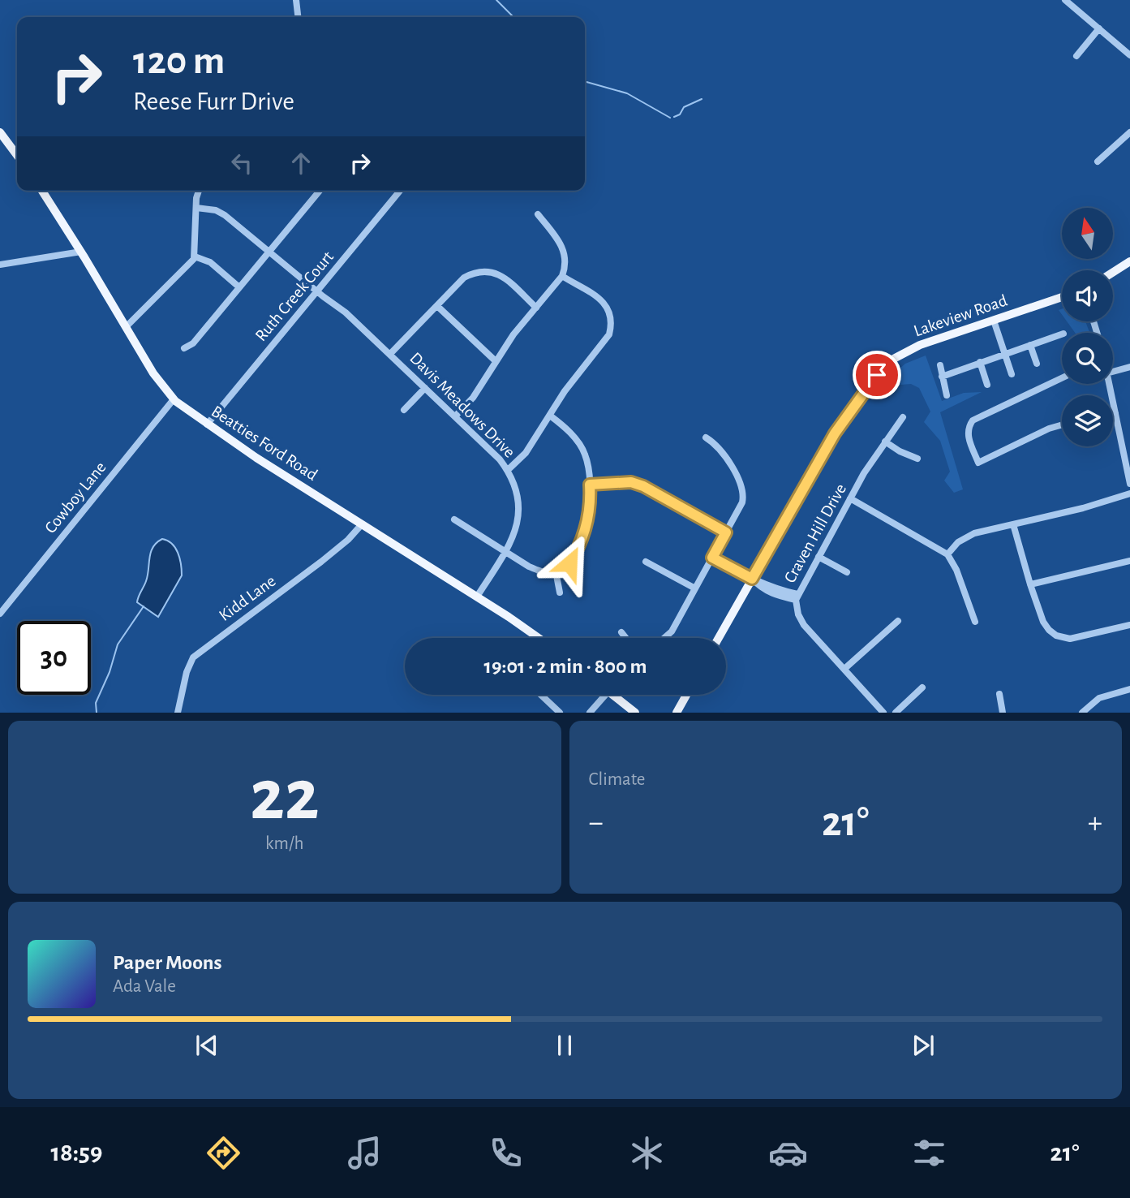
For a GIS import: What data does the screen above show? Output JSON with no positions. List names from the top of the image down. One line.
{"streets":{"main road":["Lakeview Road","Beatties Ford Road"],"street":["Ruth Creek Court","Davis Meadows Drive","Cowboy Lane","Craven Hill Drive","Kidd Lane"]},"crossings":[["Ruth Creek Court","Davis Meadows Drive"],["Ruth Creek Court","Beatties Ford Road"],["Davis Meadows Drive","Beatties Ford Road"],["Beatties Ford Road","Cowboy Lane"],["Beatties Ford Road","Kidd Lane"]],"north":"top","page":{"turn":["120 m","Reese Furr Drive"],"limit":"30","trip":"19:01 · 2 min · 800 m","tile":[["22","km/h"],"Climate"],"heat":["−","21°","+"],"song":["Paper Moons","Ada Vale"],"tabs":["18:59","21°"]}}
